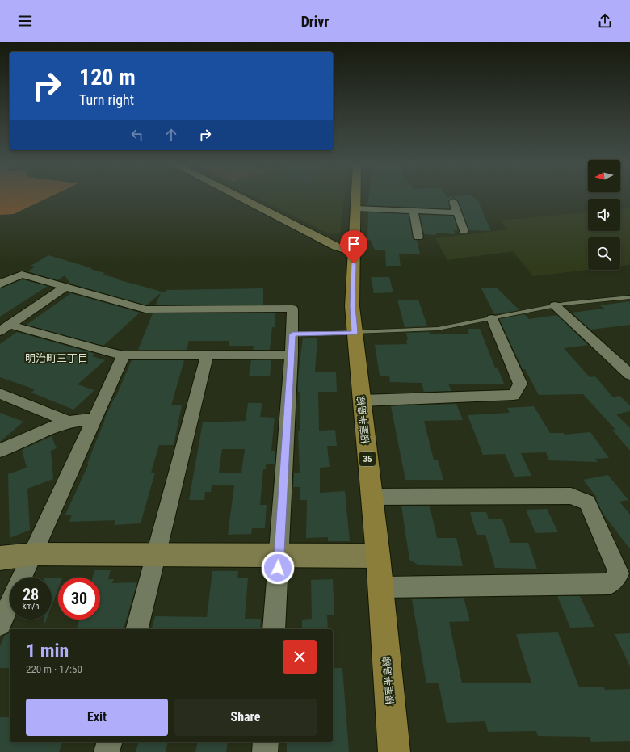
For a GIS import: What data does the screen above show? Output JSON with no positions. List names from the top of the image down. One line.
{"streets":{"main road":["根室半島線","35"]},"districts":["明治町三丁目"],"north":"left","page":{"header":"Drivr","turn":["120 m","Turn right"],"speed":"28 km/h","limit":"30","heading":["1 min","220 m · 17:50"],"buttons":["Exit","Share"]}}
